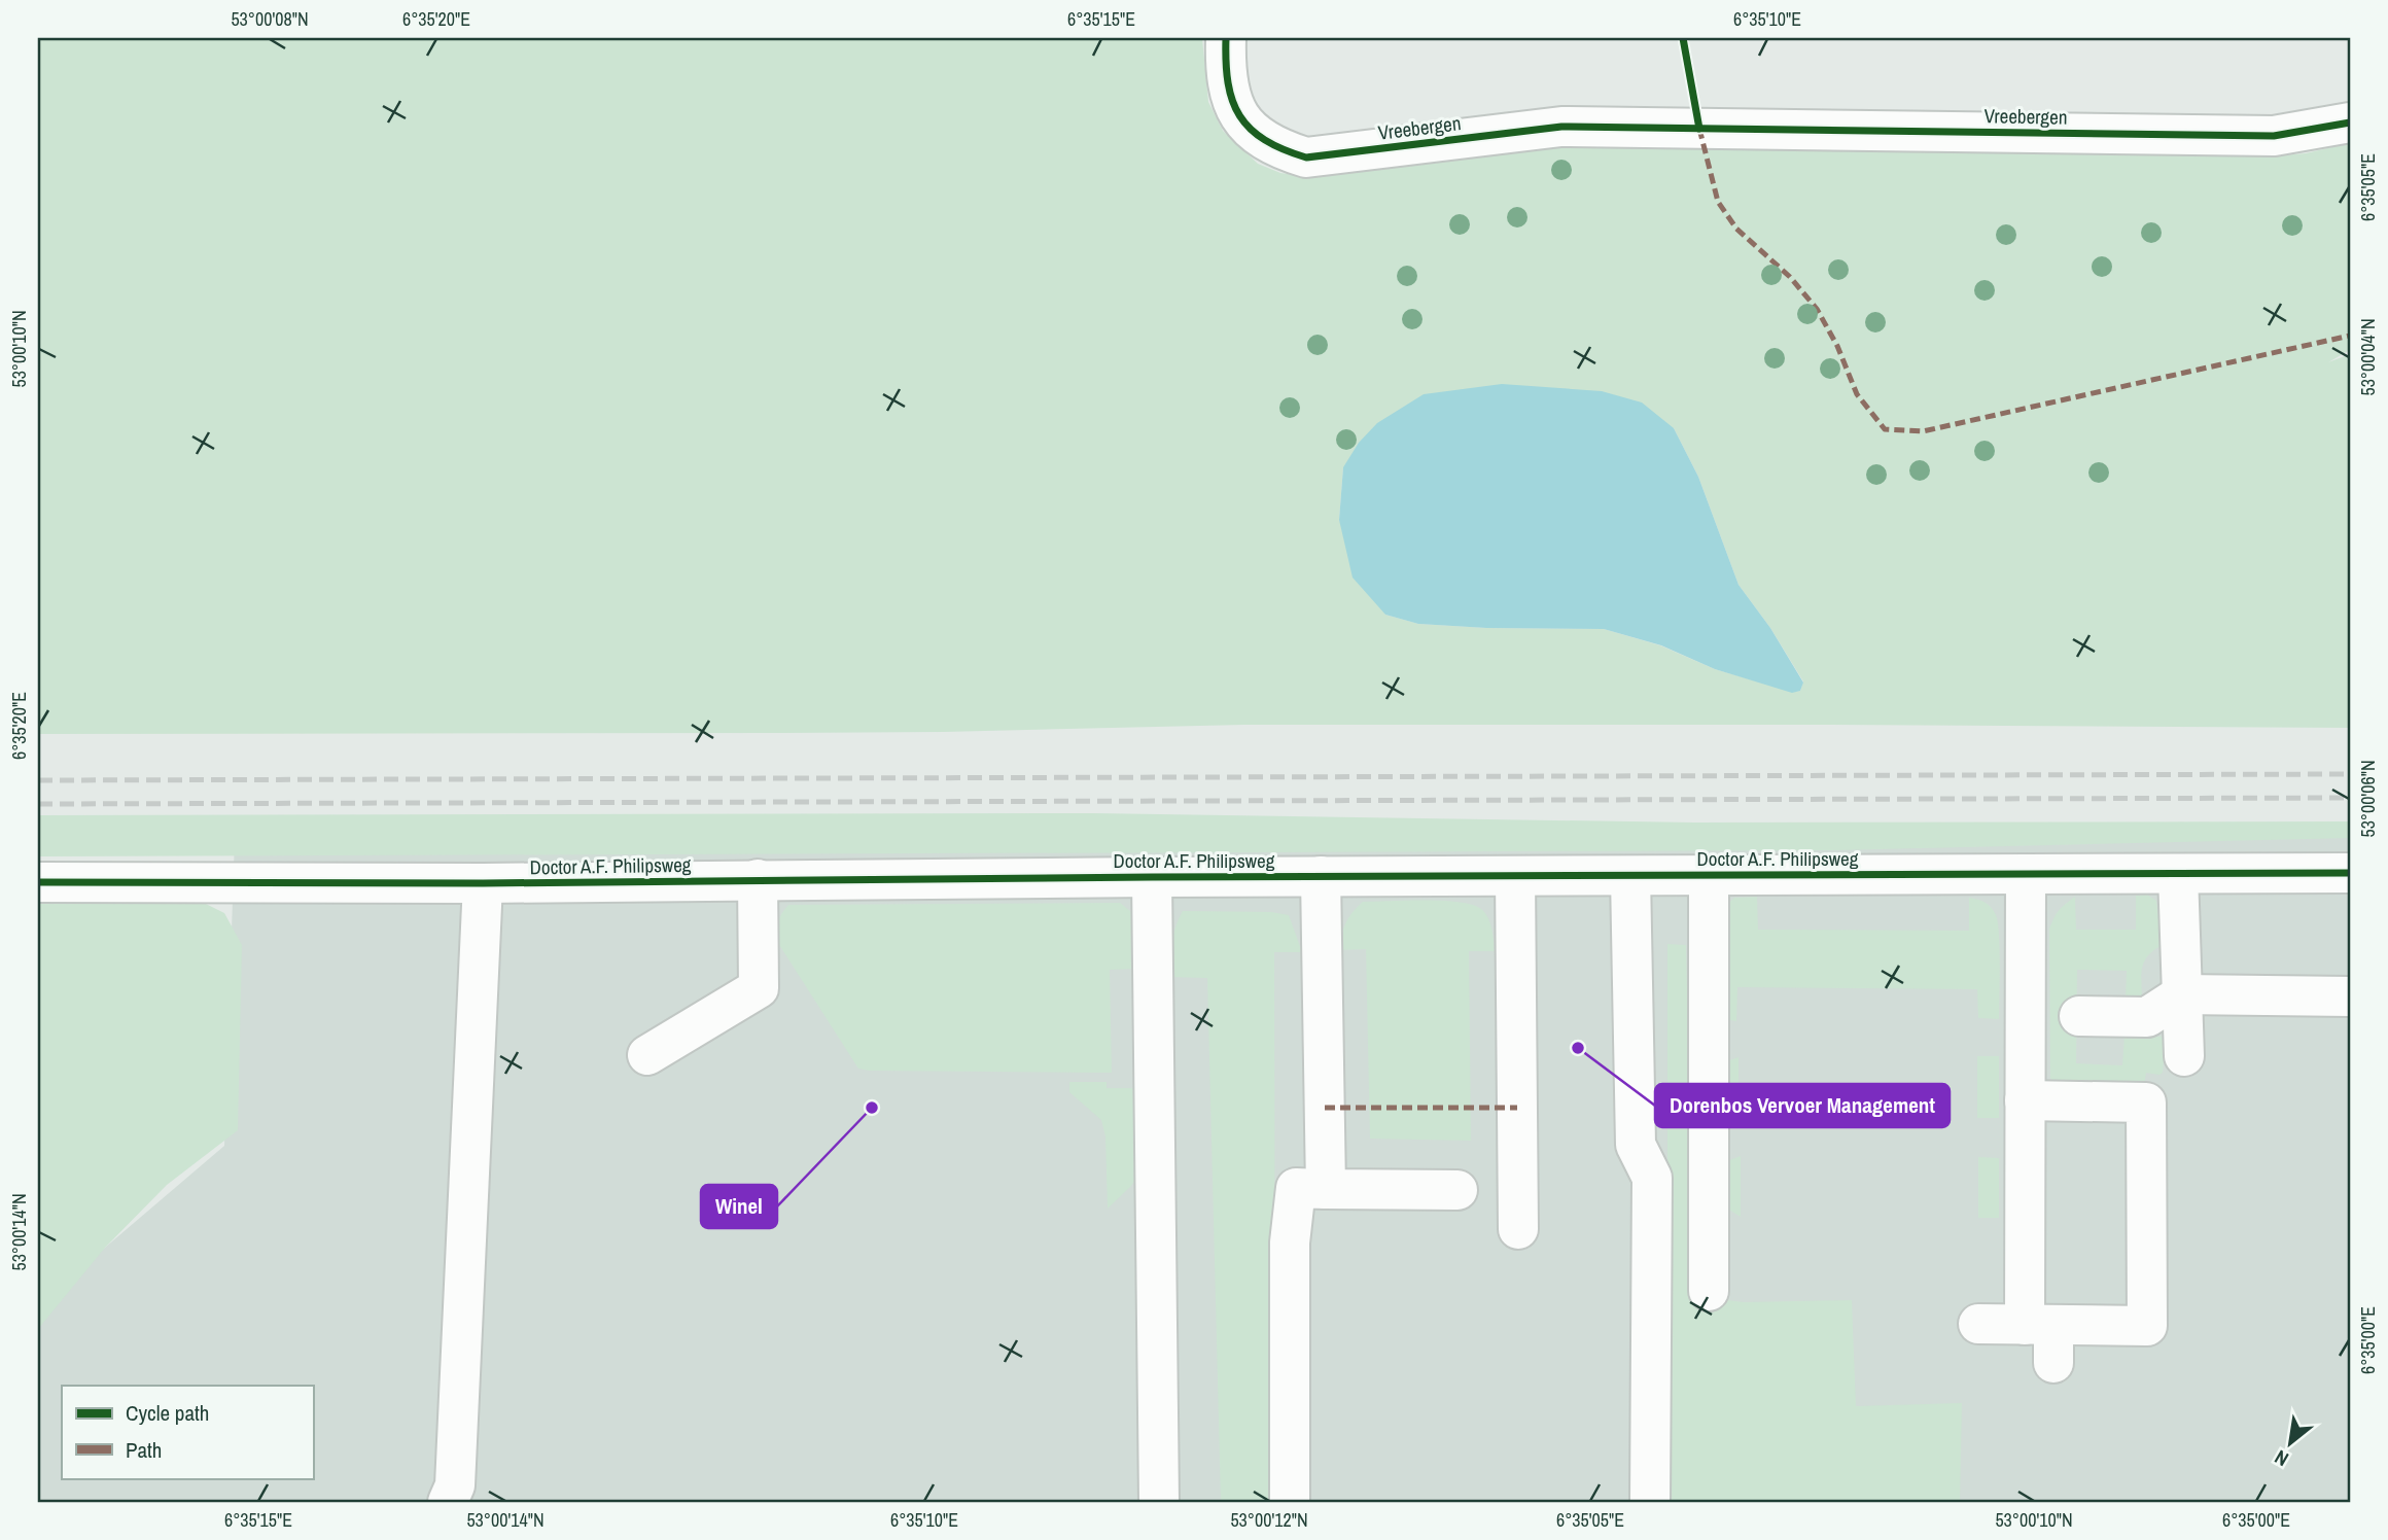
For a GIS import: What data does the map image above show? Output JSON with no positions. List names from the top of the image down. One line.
{"streets":{"street":["Vreebergen","Doctor A.F. Philipsweg"]},"places":["Dorenbos Vervoer Management","Winel"],"legend":["Cycle path","Path"],"north":"bottom left","coordinates":["53°00'08\"N","6°35'20\"E","6°35'15\"E","6°35'10\"E","6°35'05\"E","53°00'10\"N","53°00'04\"N","53°00'06\"N","53°00'14\"N","6°35'00\"E","53°00'12\"N"]}
